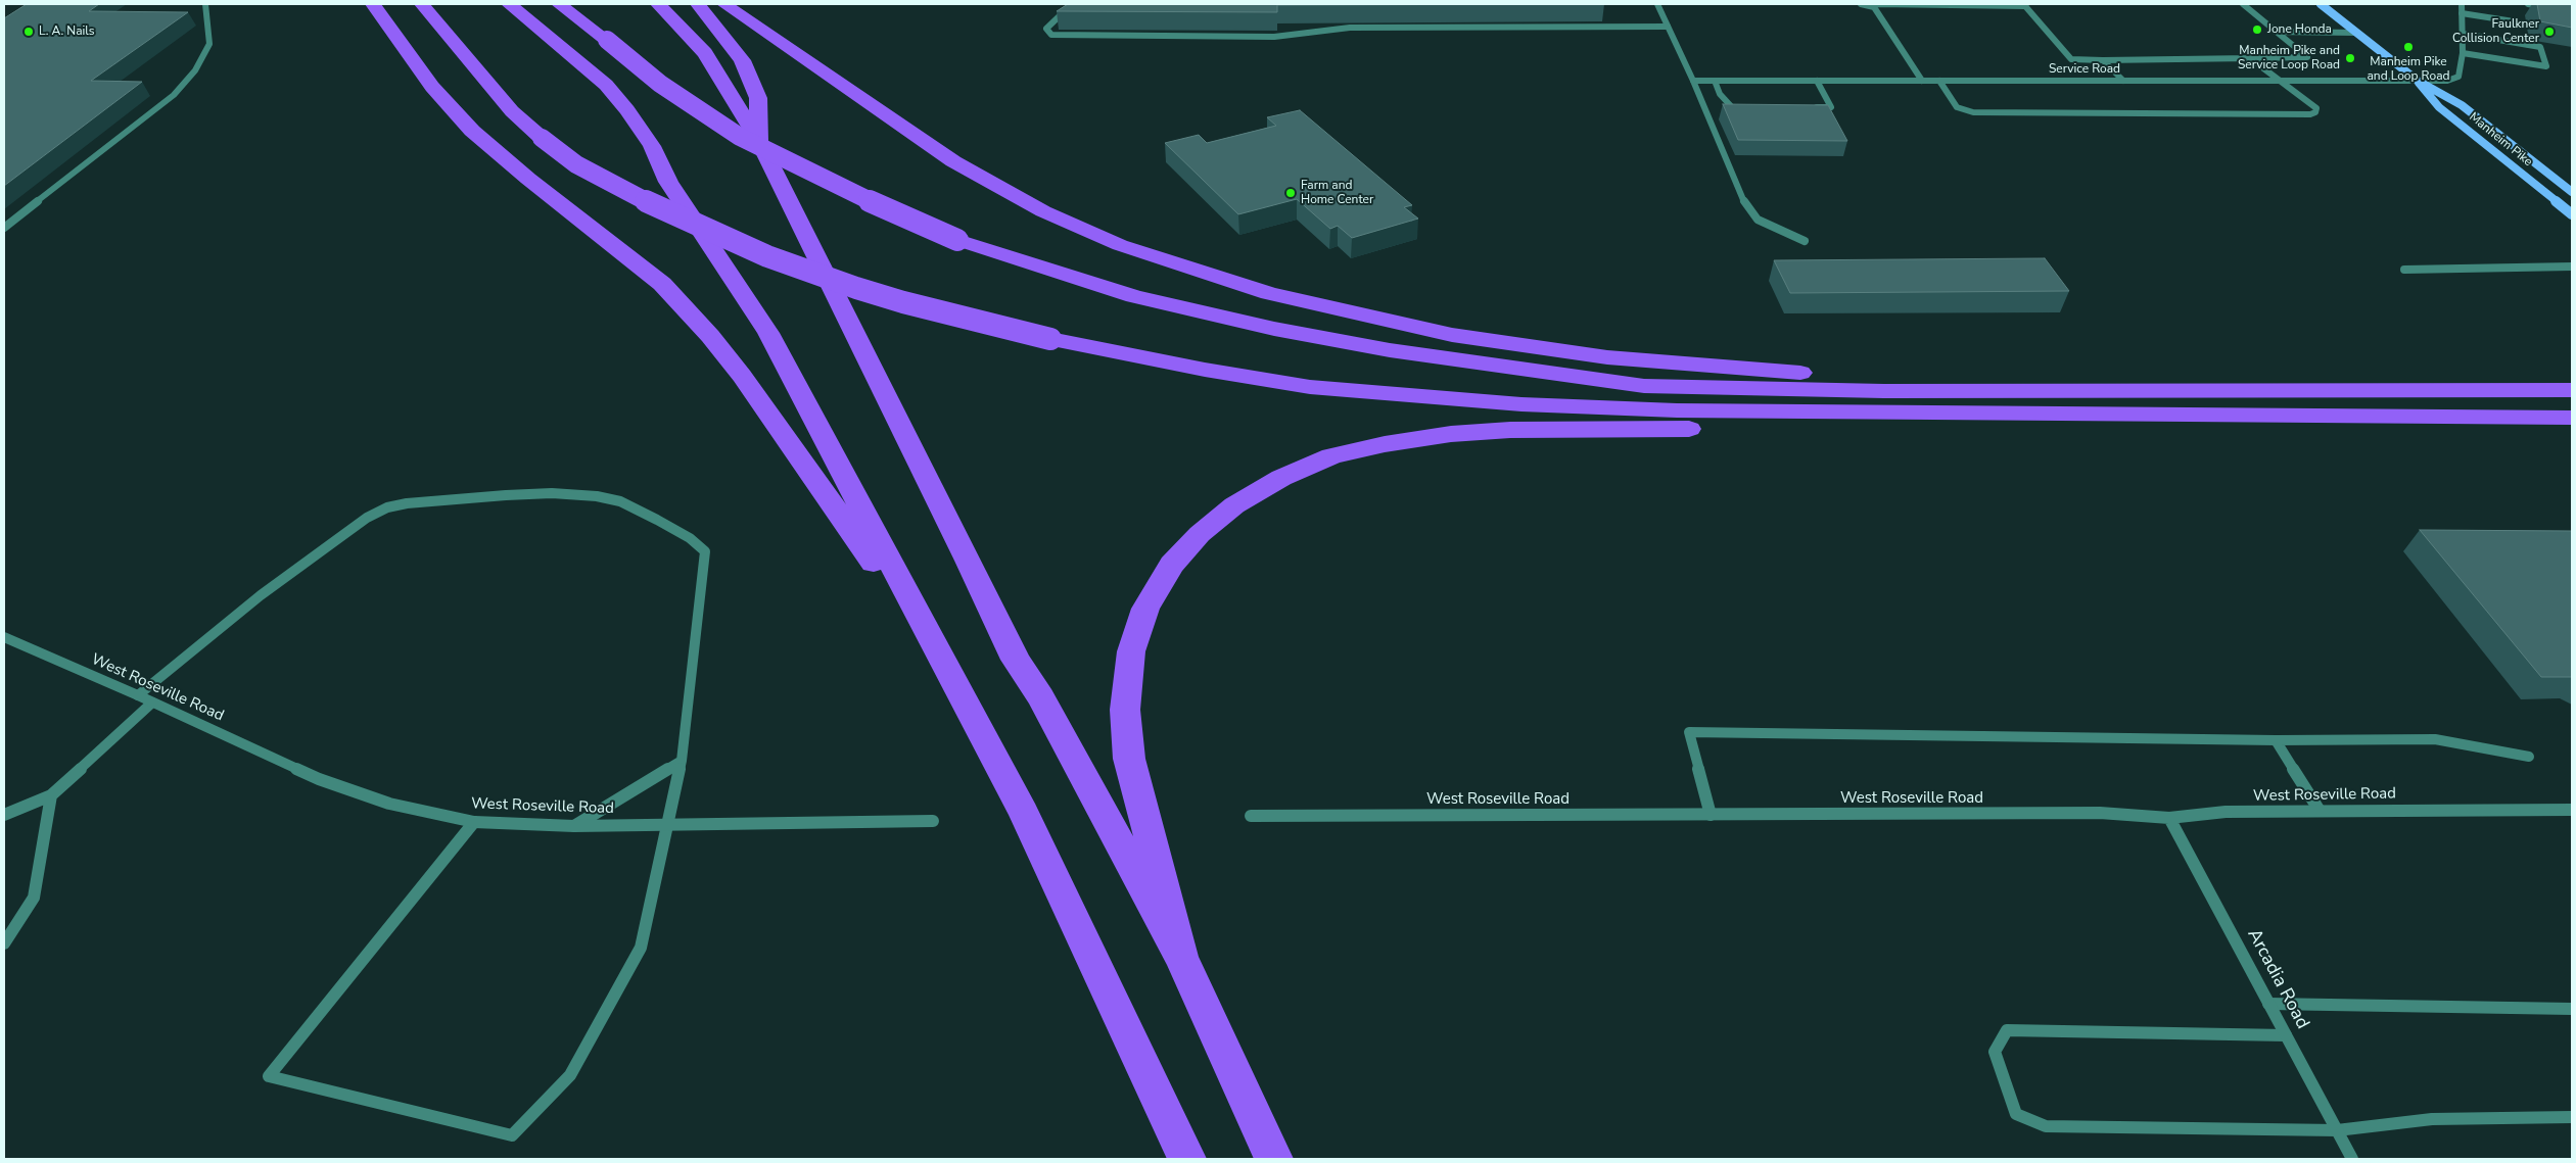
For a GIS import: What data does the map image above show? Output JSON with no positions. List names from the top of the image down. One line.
{"streets":{"main road":["Manheim Pike"],"street":["Service Road","West Roseville Road","Arcadia Road"]},"crossings":[["Service Road","Manheim Pike"],["West Roseville Road","Arcadia Road"]],"places":["Jone Honda","L. A. Nails","Faulkner Collision Center","Manheim Pike and Loop Road","Manheim Pike and Service Loop Road","Farm and Home Center"]}
